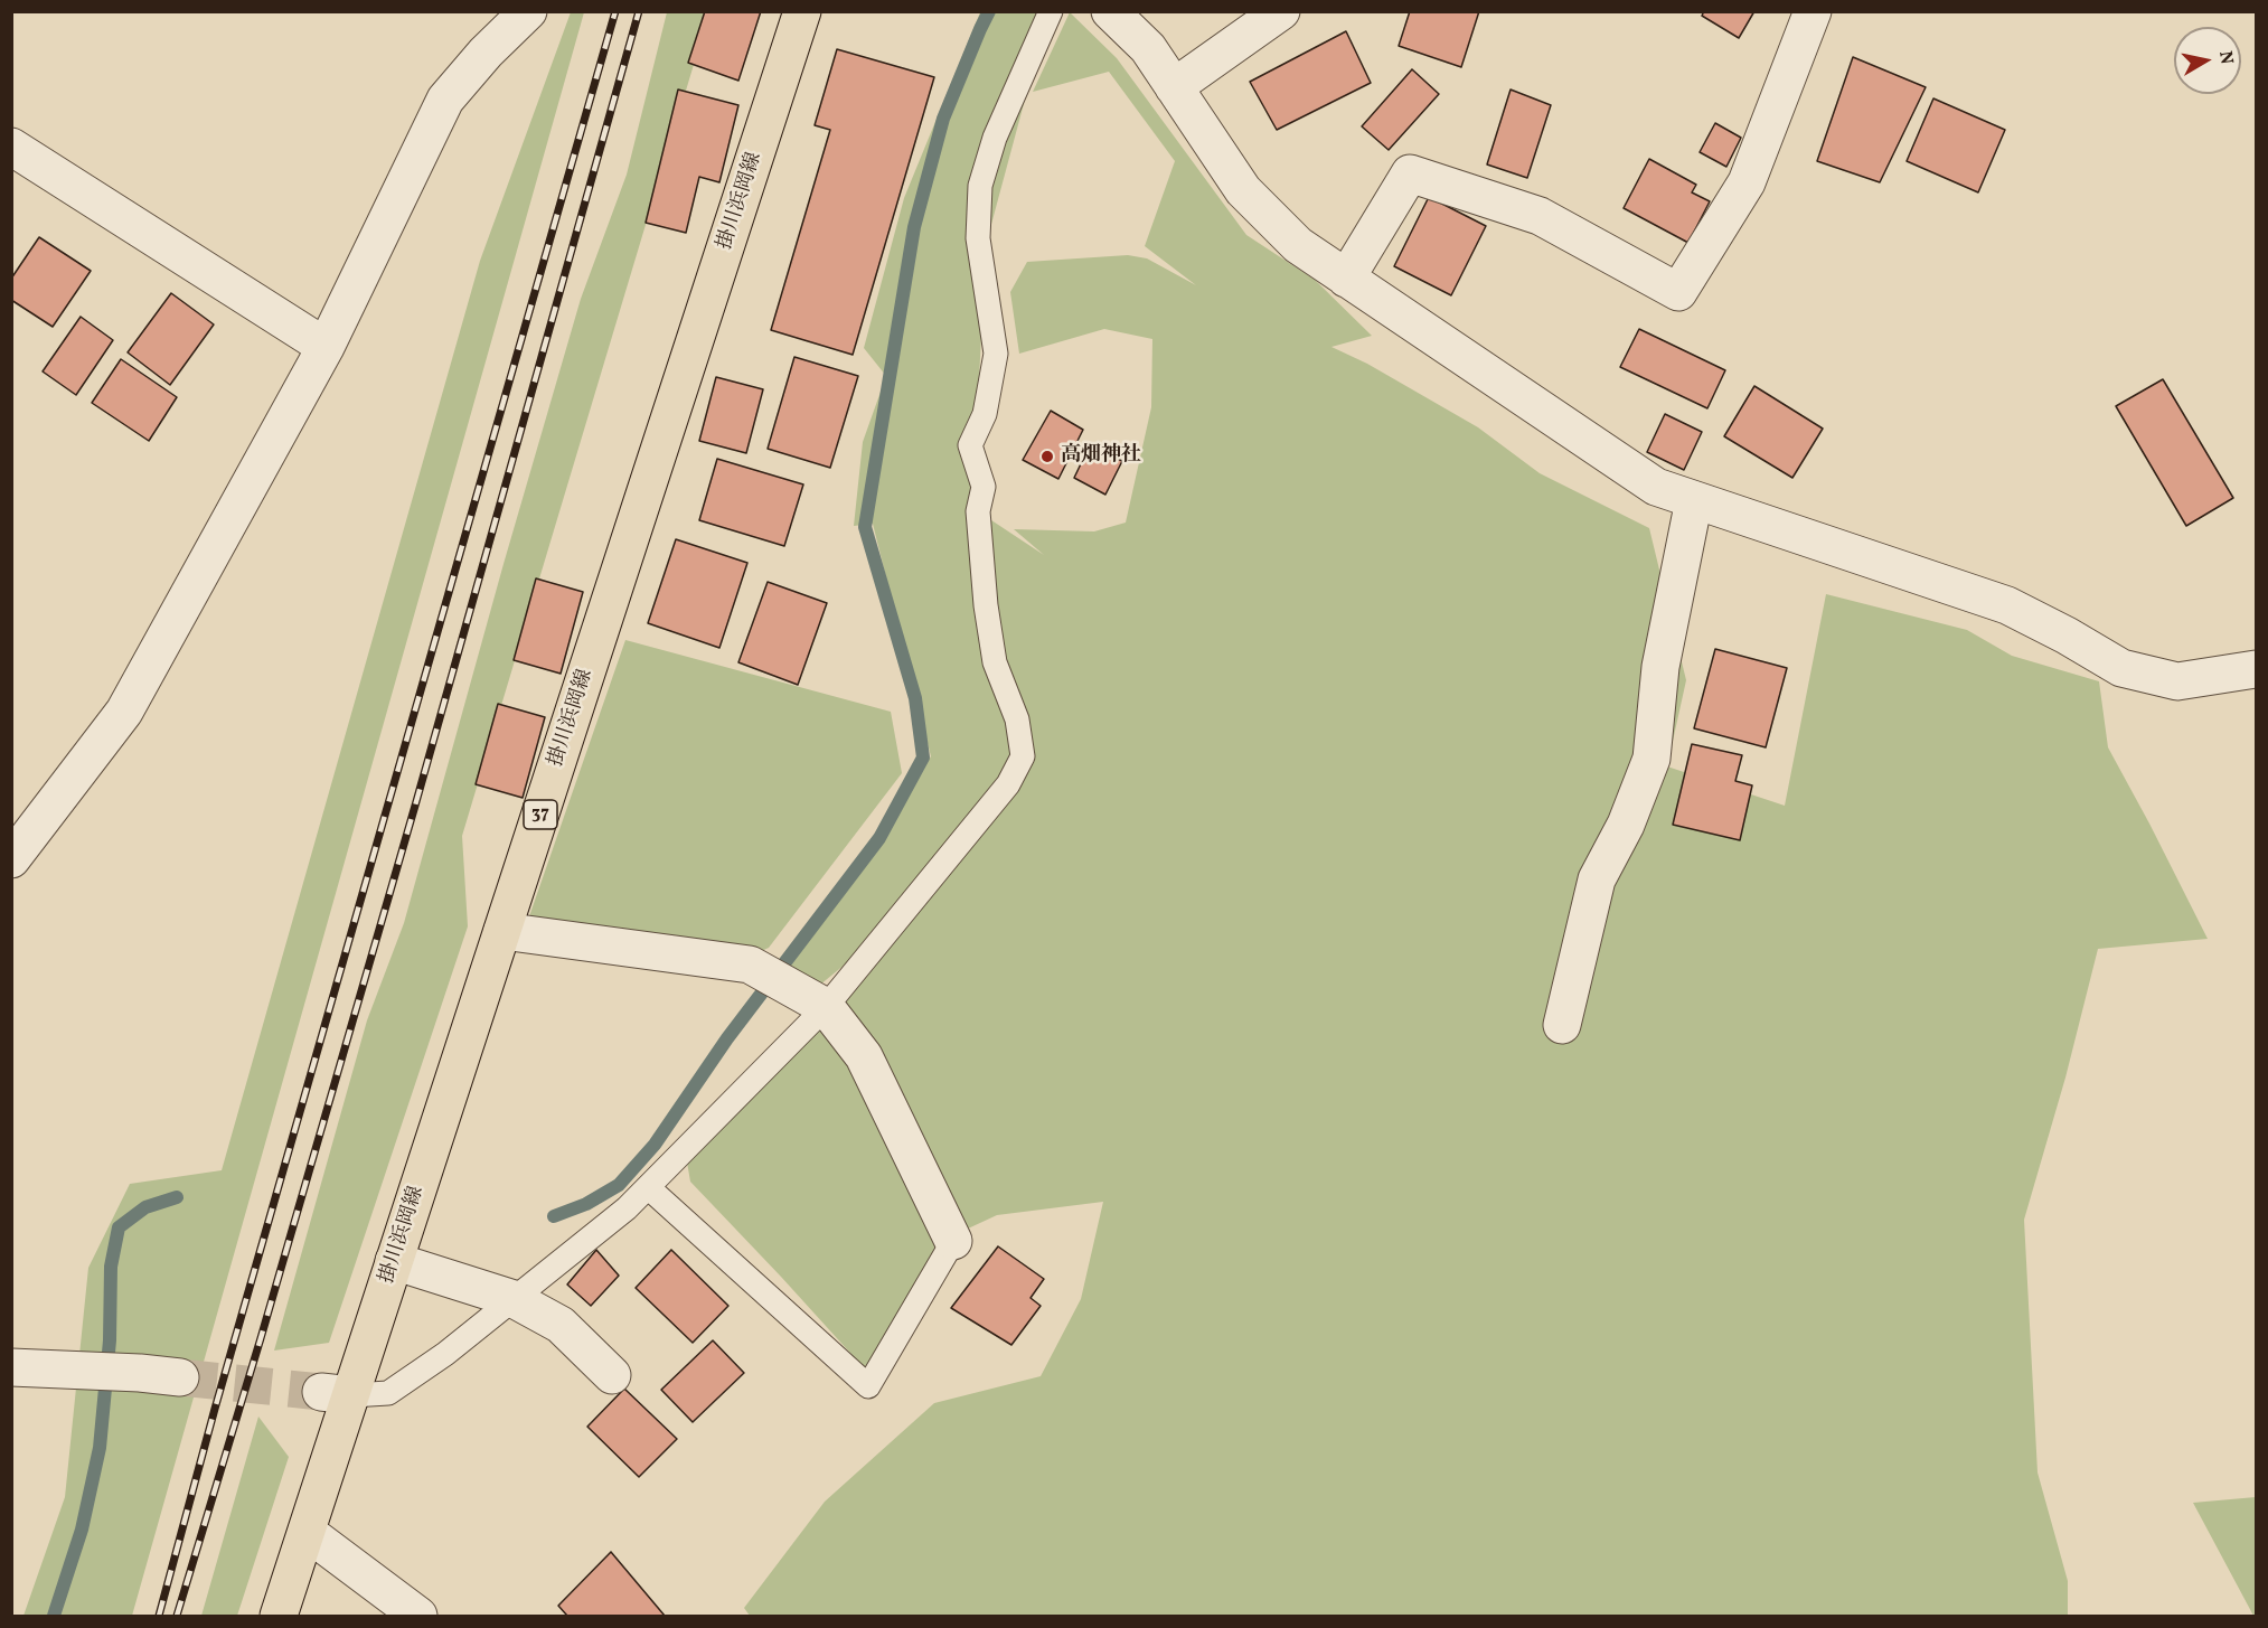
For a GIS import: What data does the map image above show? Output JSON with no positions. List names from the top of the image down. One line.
{"streets":{"main road":["掛川浜岡線","37"]},"places":["高畑神社"],"north":"right"}
